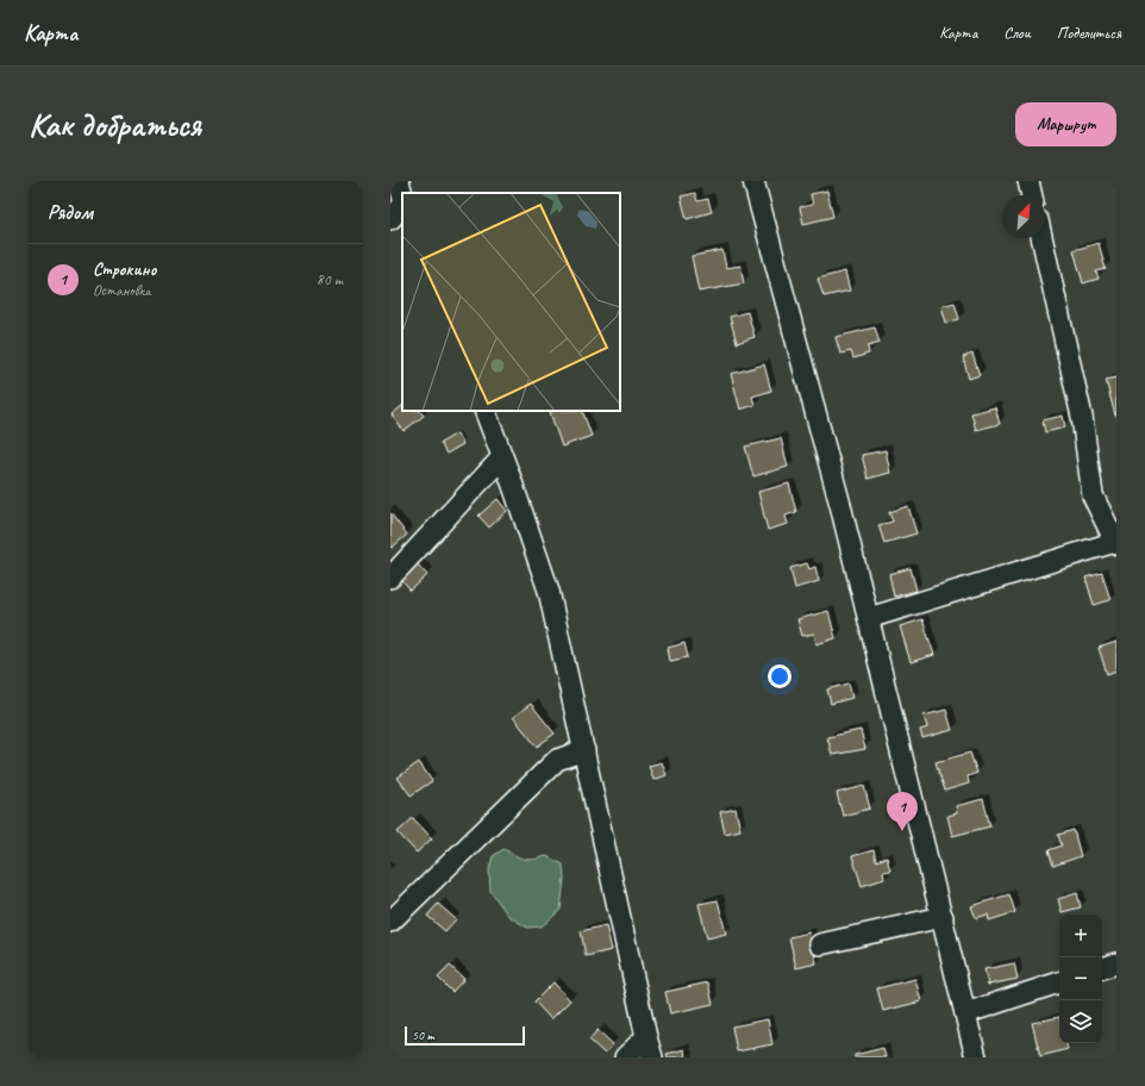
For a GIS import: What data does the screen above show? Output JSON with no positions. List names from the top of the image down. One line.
{"scale_bar":"50 m","north":"top right","page":{"header":"Карта","nav":["Карта","Слои","Поделиться"],"buttons":"Маршрут","title":"Как добраться","heading":"Рядом","list":[{"mark":"1","name":"Строкино","note":"Остановка","value":"80 m"}],"pins":"1","map_buttons":["+","−"],"scale":"50 m"}}
